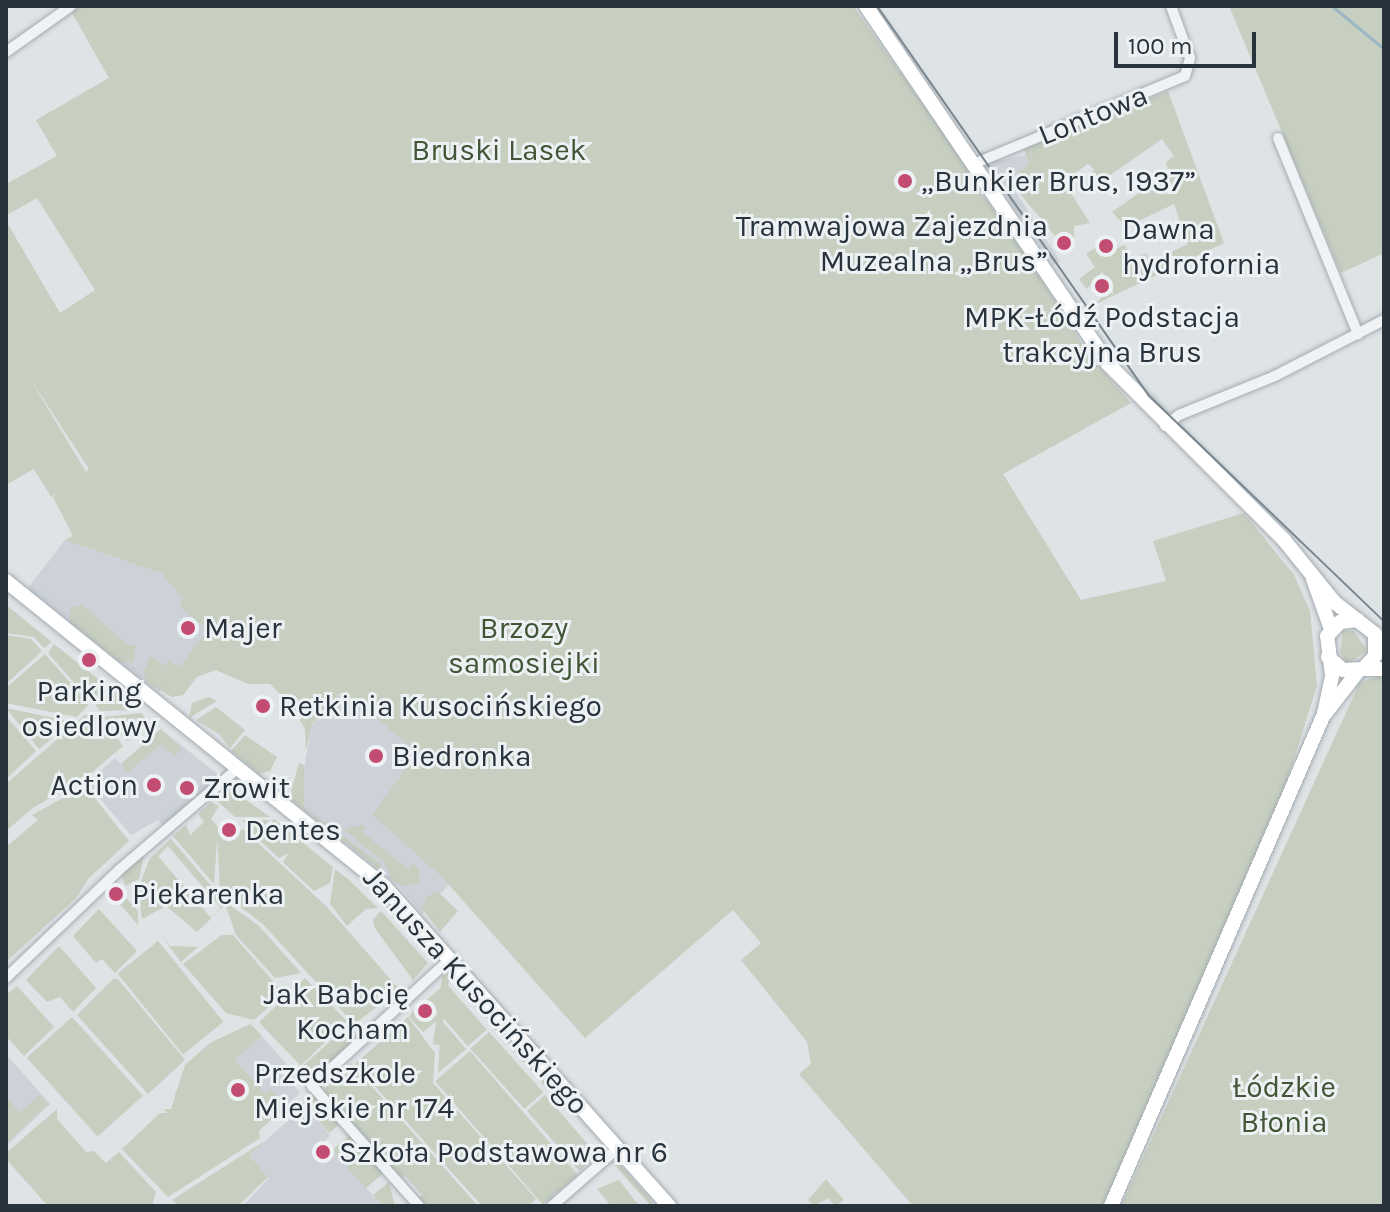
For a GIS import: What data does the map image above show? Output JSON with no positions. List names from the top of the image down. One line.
{"streets":{"street":["Lontowa","Janusza Kusocińskiego"]},"parks":["Bruski Lasek","Brzozy samosiejki","Łódzkie Błonia"],"places":["„Bunkier Brus, 1937”","Tramwajowa Zajezdnia Muzealna „Brus”","Dawna hydrofornia","MPK-Łódź Podstacja trakcyjna Brus","Majer","Parking osiedlowy","Retkinia Kusocińskiego","Biedronka","Action","Zrowit","Dentes","Piekarenka","Jak Babcię Kocham","Przedszkole Miejskie nr 174","Szkoła Podstawowa nr 6"],"scale_bar":"100 m"}
